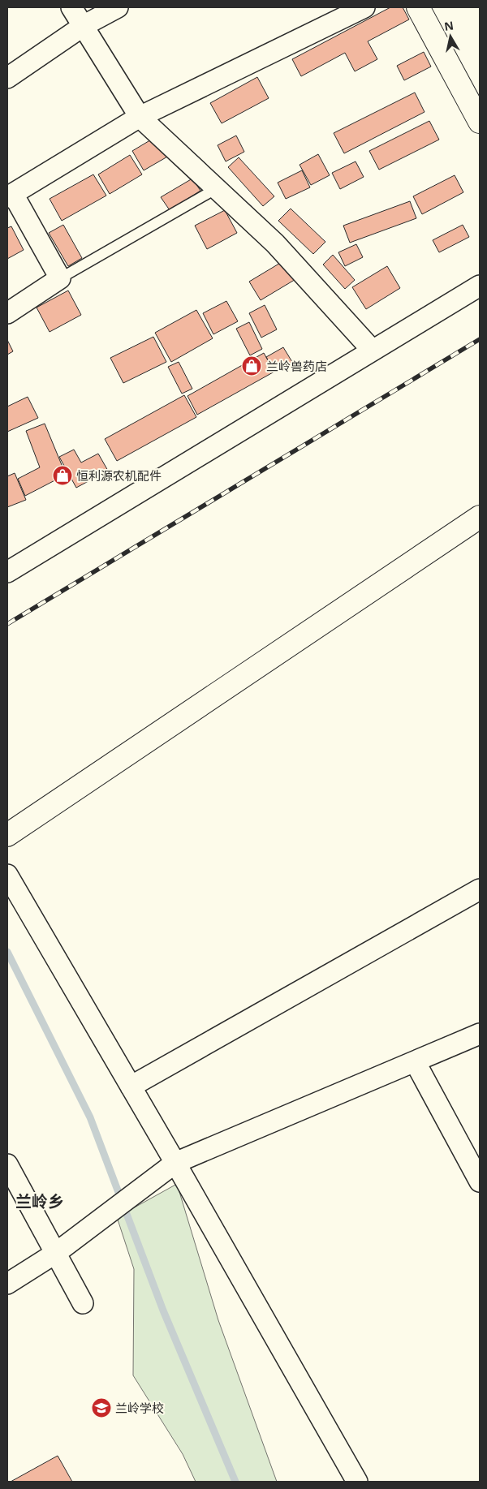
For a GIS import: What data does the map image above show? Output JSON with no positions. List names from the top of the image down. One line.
{"districts":["兰岭乡"],"places":{"shop":["兰岭兽药店","恒利源农机配件"],"school or university":["兰岭学校"]},"north":"top"}
